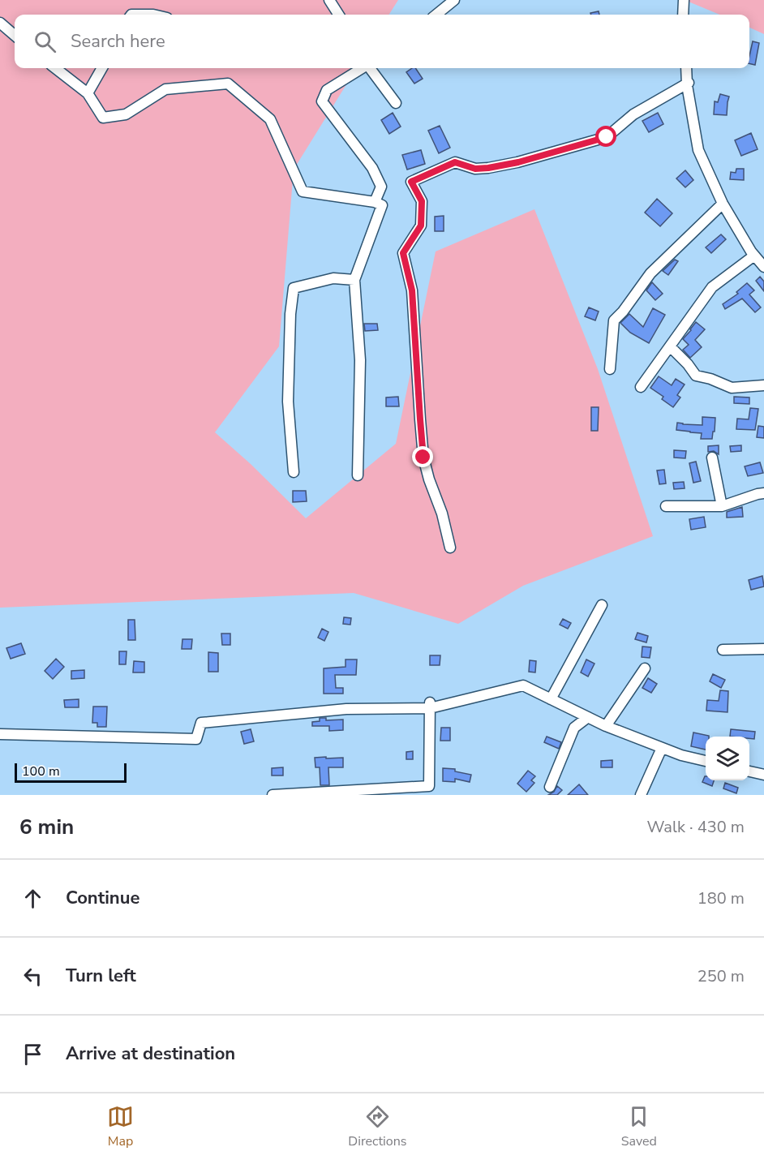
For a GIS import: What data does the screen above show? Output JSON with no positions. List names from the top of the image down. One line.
{"scale_bar":"100 m","page":{"search":"Search here","scale":"100 m","heading":["6 min","Walk · 430 m"],"list":[["Continue","180 m"],["Turn left","250 m"],"Arrive at destination"],"nav":["Map","Directions","Saved"]}}
